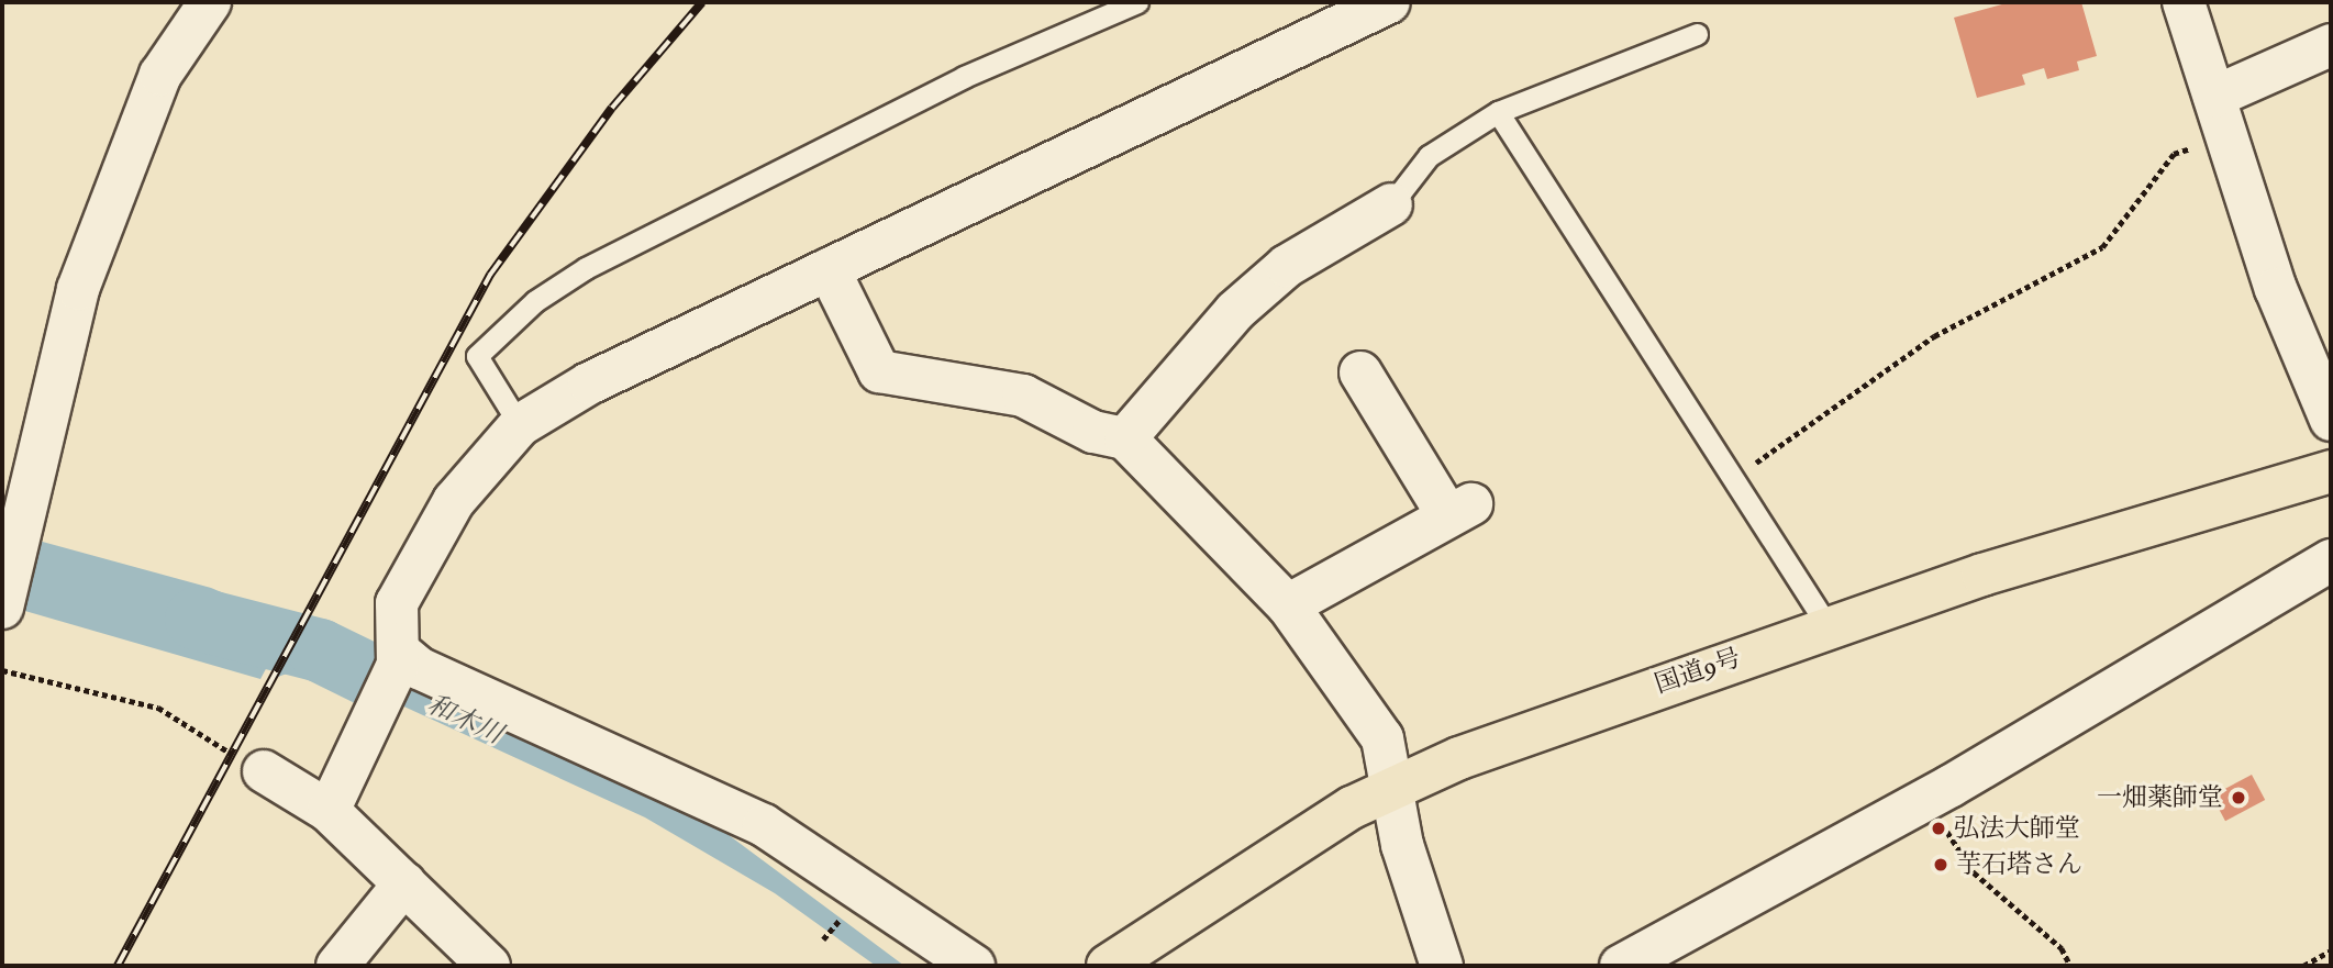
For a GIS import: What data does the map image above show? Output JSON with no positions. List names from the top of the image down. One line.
{"streets":{"highway":["国道9号"]},"water":["和木川"],"places":["一畑薬師堂","弘法大師堂","芋石塔さん"]}
